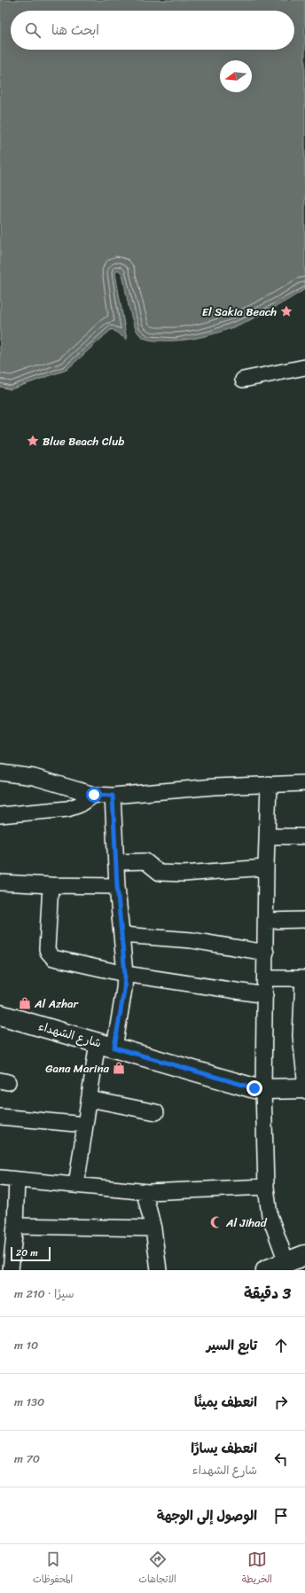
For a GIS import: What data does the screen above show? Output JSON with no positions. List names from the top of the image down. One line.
{"streets":{"street":["شارع الشهداء"]},"places":{"place":["El Sakia Beach","Blue Beach Club"],"shop":["Al Azhar","Gana Marina"],"mosque":["Al Jihad"]},"scale_bar":"20 m","north":"left","page":{"search":"ابحث هنا","scale":"20 m","heading":["3 دقيقة","سيرًا · 210 m"],"list":[["تابع السير","10 m"],["انعطف يمينًا","130 m"],["انعطف يسارًا","شارع الشهداء","70 m"],"الوصول إلى الوجهة"],"nav":["الخريطة","الاتجاهات","المحفوظات"]}}
